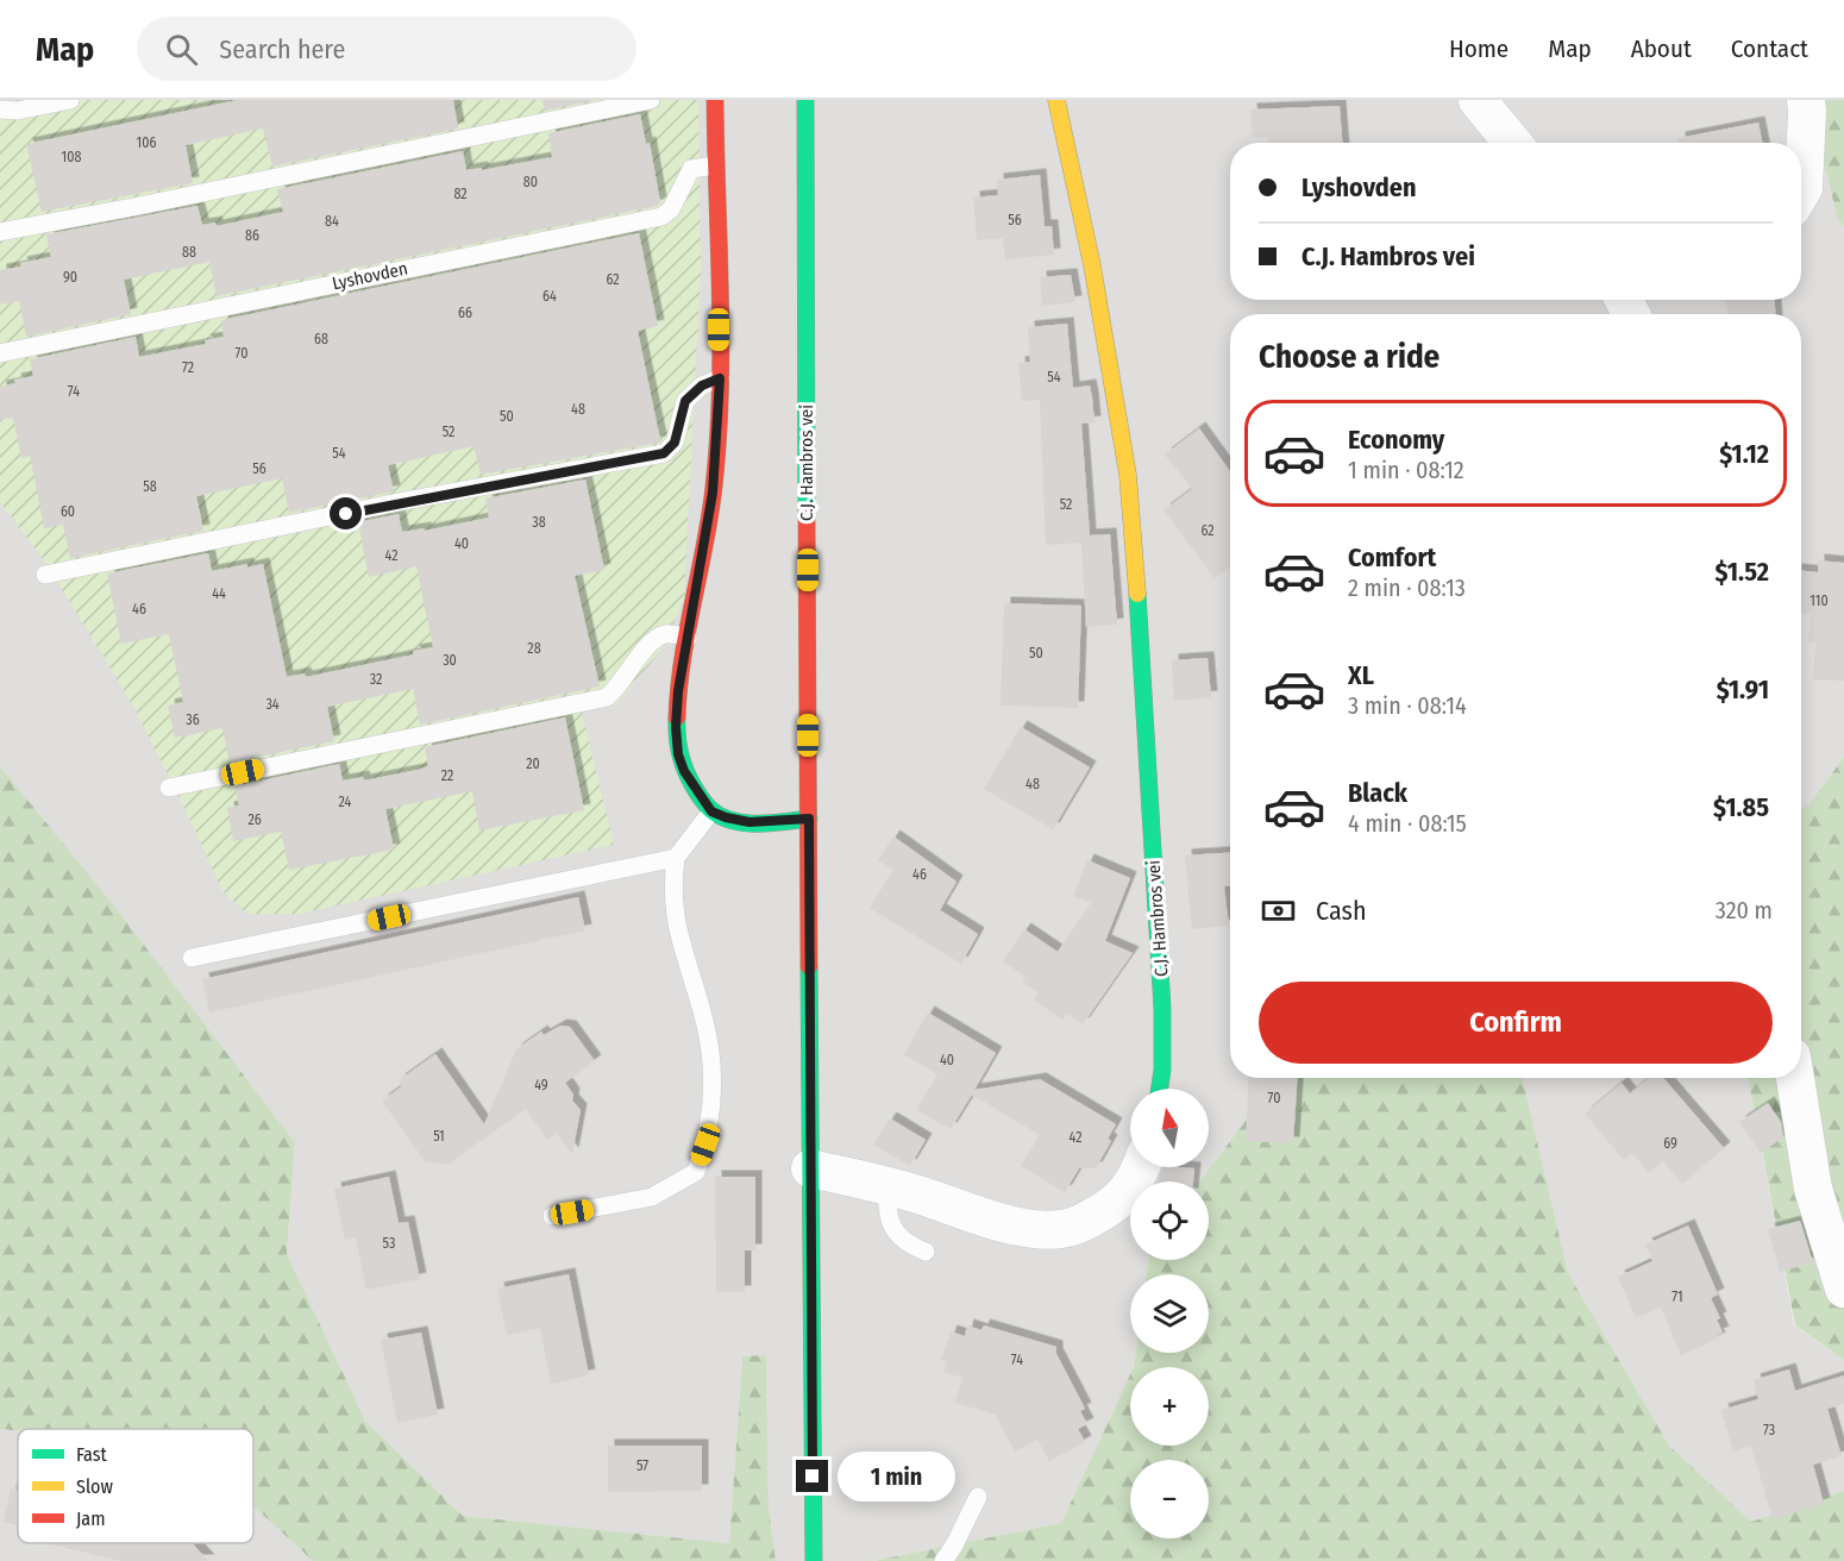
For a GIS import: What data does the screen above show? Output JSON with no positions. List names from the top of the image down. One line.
{"streets":{"street":["C.J. Hambros vei"],"lane":["Lyshovden"]},"house_numbers":["106","108","80","82","56","84","86","88","90","62","64","66","68","70","72","54","74","48","50","52","54","56","58","52","60","38","62","40","42","44","110","46","28","50","30","32","34","36","20","22","48","24","26","46","40","49","70","51","42","69","53","71","74","73","57"],"legend":["Fast","Slow","Jam"],"north":"top","page":{"header":"Map","search":"Search here","nav":["Home","Map","About","Contact"],"banner":["Lyshovden","C.J. Hambros vei"],"heading":"Choose a ride","list":[{"name":"Economy","note":"1 min · 08:12","value":"$1.12"},{"name":"Comfort","note":"2 min · 08:13","value":"$1.52"},{"name":"XL","note":"3 min · 08:14","value":"$1.91"},{"name":"Black","note":"4 min · 08:15","value":"$1.85"}],"pay":["Cash","320 m"],"buttons":"Confirm","map_buttons":["+","−"],"bubble":"1 min"}}
